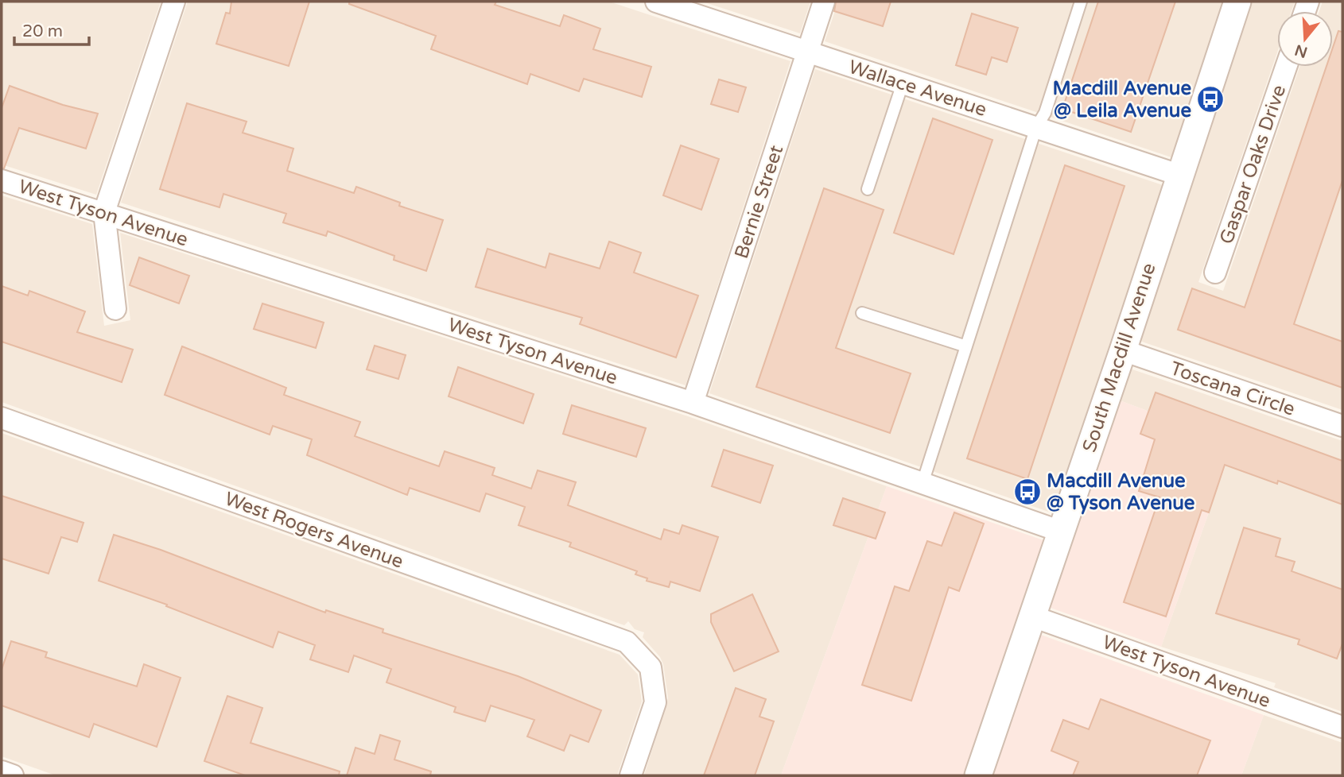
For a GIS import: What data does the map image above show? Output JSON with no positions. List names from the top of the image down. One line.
{"streets":{"street":["Wallace Avenue","Gaspar Oaks Drive","Bernie Street","West Tyson Avenue","South Macdill Avenue","Toscana Circle","West Rogers Avenue"]},"crossings":[["Wallace Avenue","Bernie Street"],["Wallace Avenue","South Macdill Avenue"],["Bernie Street","West Tyson Avenue"],["West Tyson Avenue","South Macdill Avenue"],["South Macdill Avenue","Toscana Circle"]],"places":{"bus stop":["Macdill Avenue @ Leila Avenue","Macdill Avenue @ Tyson Avenue"]},"scale_bar":"20 m","north":"bottom"}
